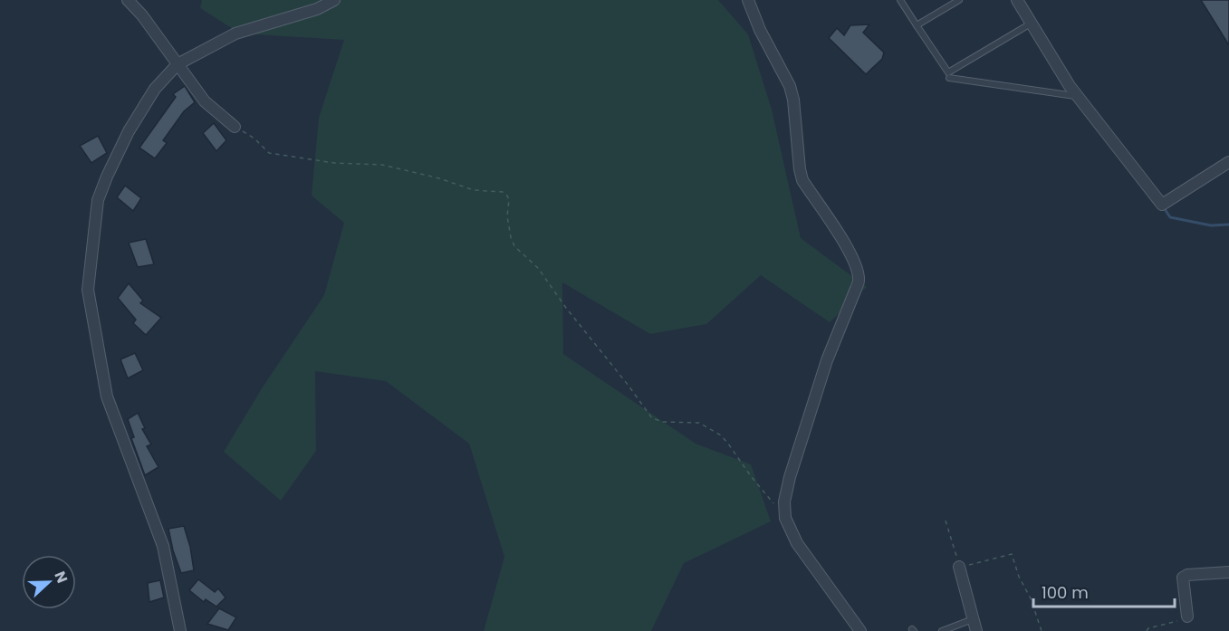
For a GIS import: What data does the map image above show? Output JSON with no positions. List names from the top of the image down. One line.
{"scale_bar":"100 m","north":"right"}
